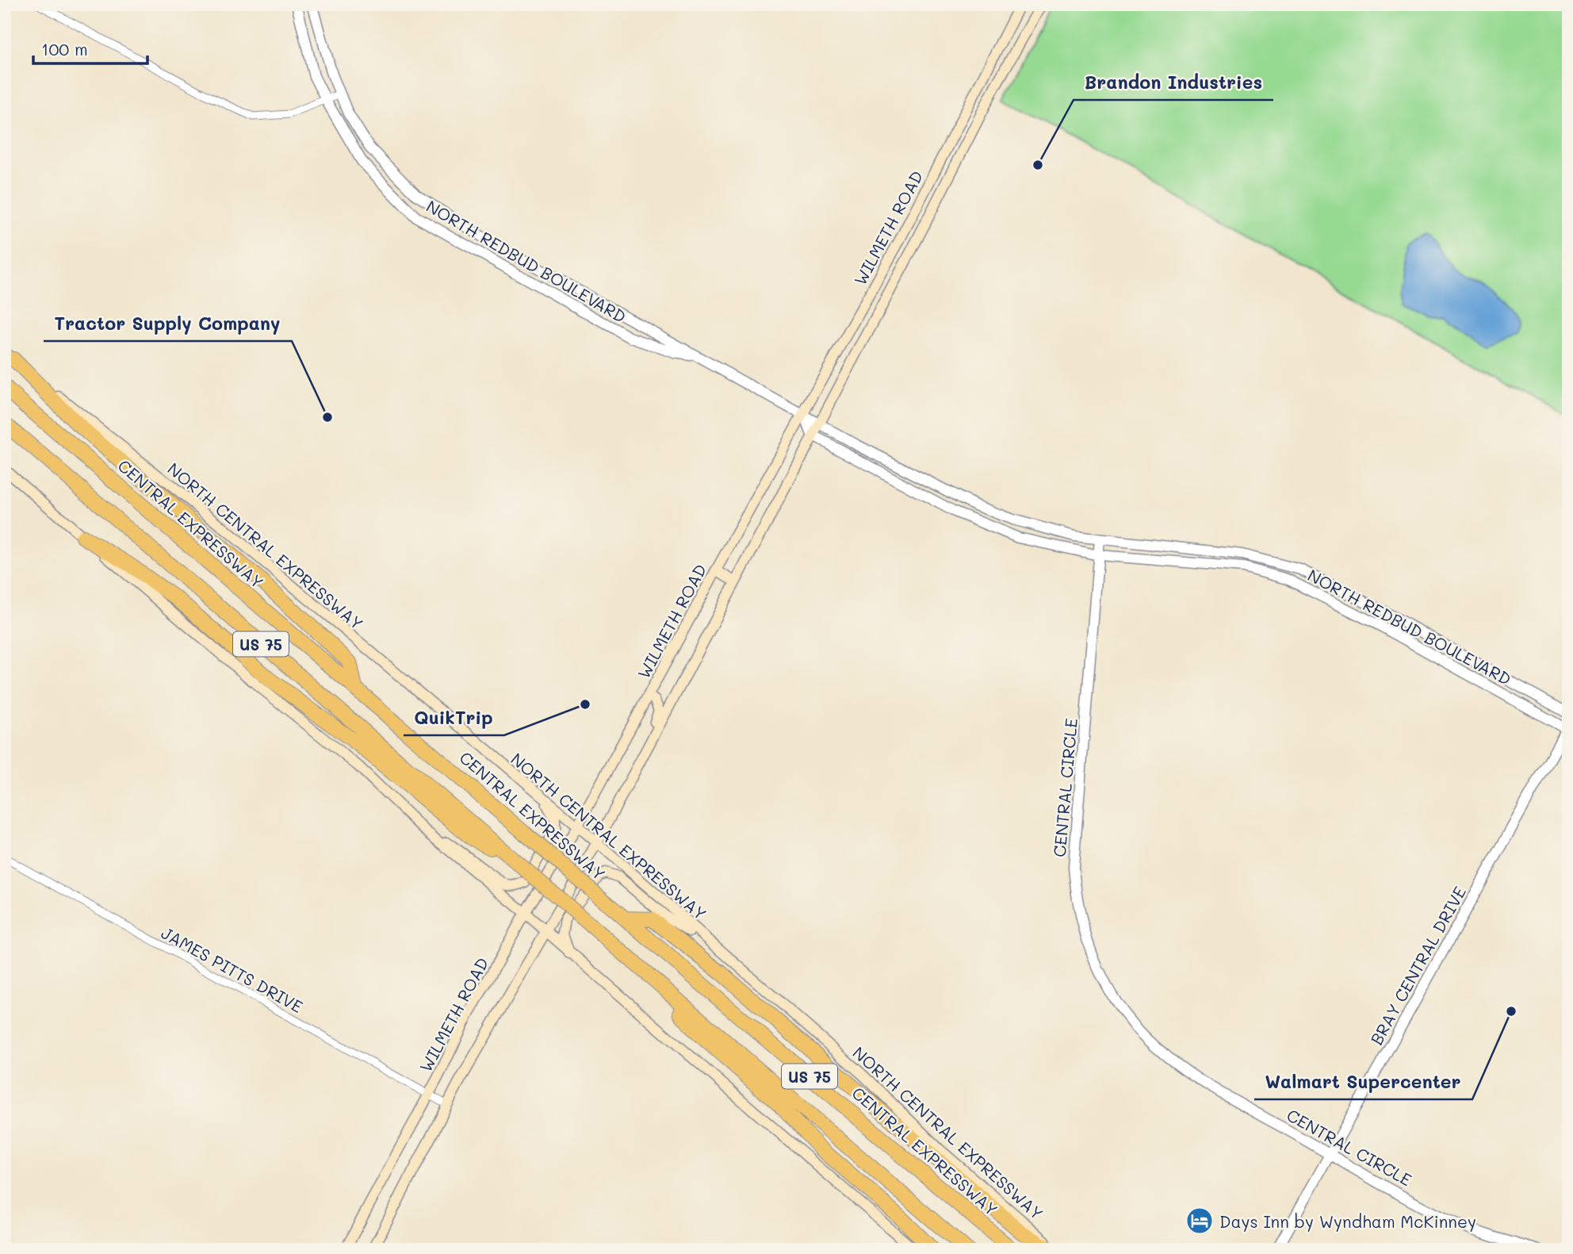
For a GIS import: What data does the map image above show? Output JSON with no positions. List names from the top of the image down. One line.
{"streets":{"highway":["CENTRAL EXPRESSWAY","US 75"],"main road":["WILMETH ROAD","NORTH CENTRAL EXPRESSWAY"],"street":["NORTH REDBUD BOULEVARD","CENTRAL CIRCLE","BRAY CENTRAL DRIVE","JAMES PITTS DRIVE"]},"crossings":[["WILMETH ROAD","NORTH REDBUD BOULEVARD"],["WILMETH ROAD","NORTH CENTRAL EXPRESSWAY"],["WILMETH ROAD","JAMES PITTS DRIVE"],["NORTH REDBUD BOULEVARD","CENTRAL CIRCLE"],["NORTH REDBUD BOULEVARD","BRAY CENTRAL DRIVE"],["CENTRAL CIRCLE","BRAY CENTRAL DRIVE"]],"places":{"other":["Brandon Industries","Tractor Supply Company","QuikTrip","Walmart Supercenter"],"hotel":["Days Inn by Wyndham McKinney"]},"scale_bar":"100 m"}
